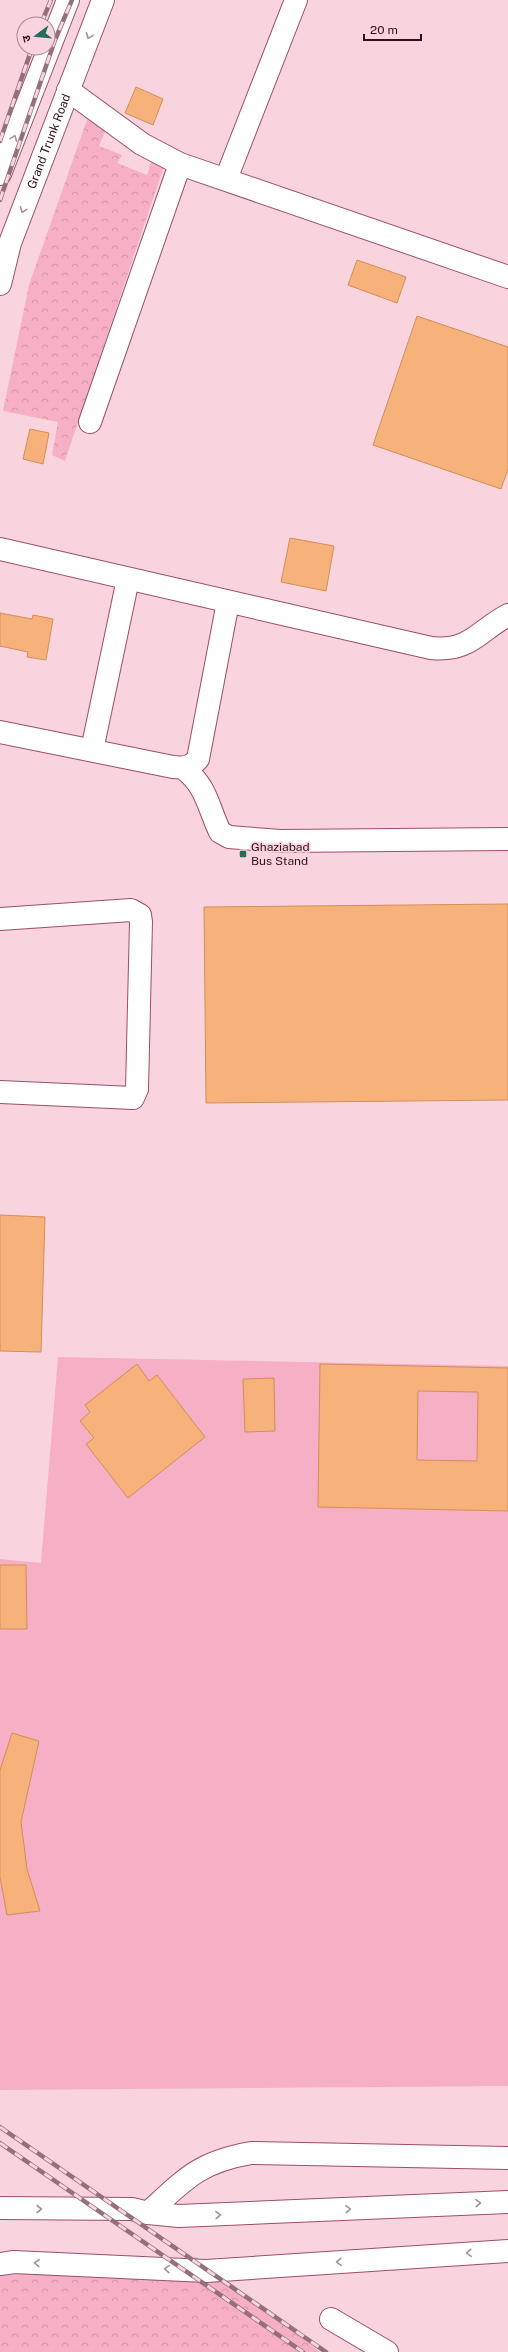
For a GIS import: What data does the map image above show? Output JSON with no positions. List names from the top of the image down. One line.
{"streets":{"main road":["Grand Trunk Road"]},"places":{"transit":["Ghaziabad Bus Stand"]},"scale_bar":"20 m","north":"left"}
